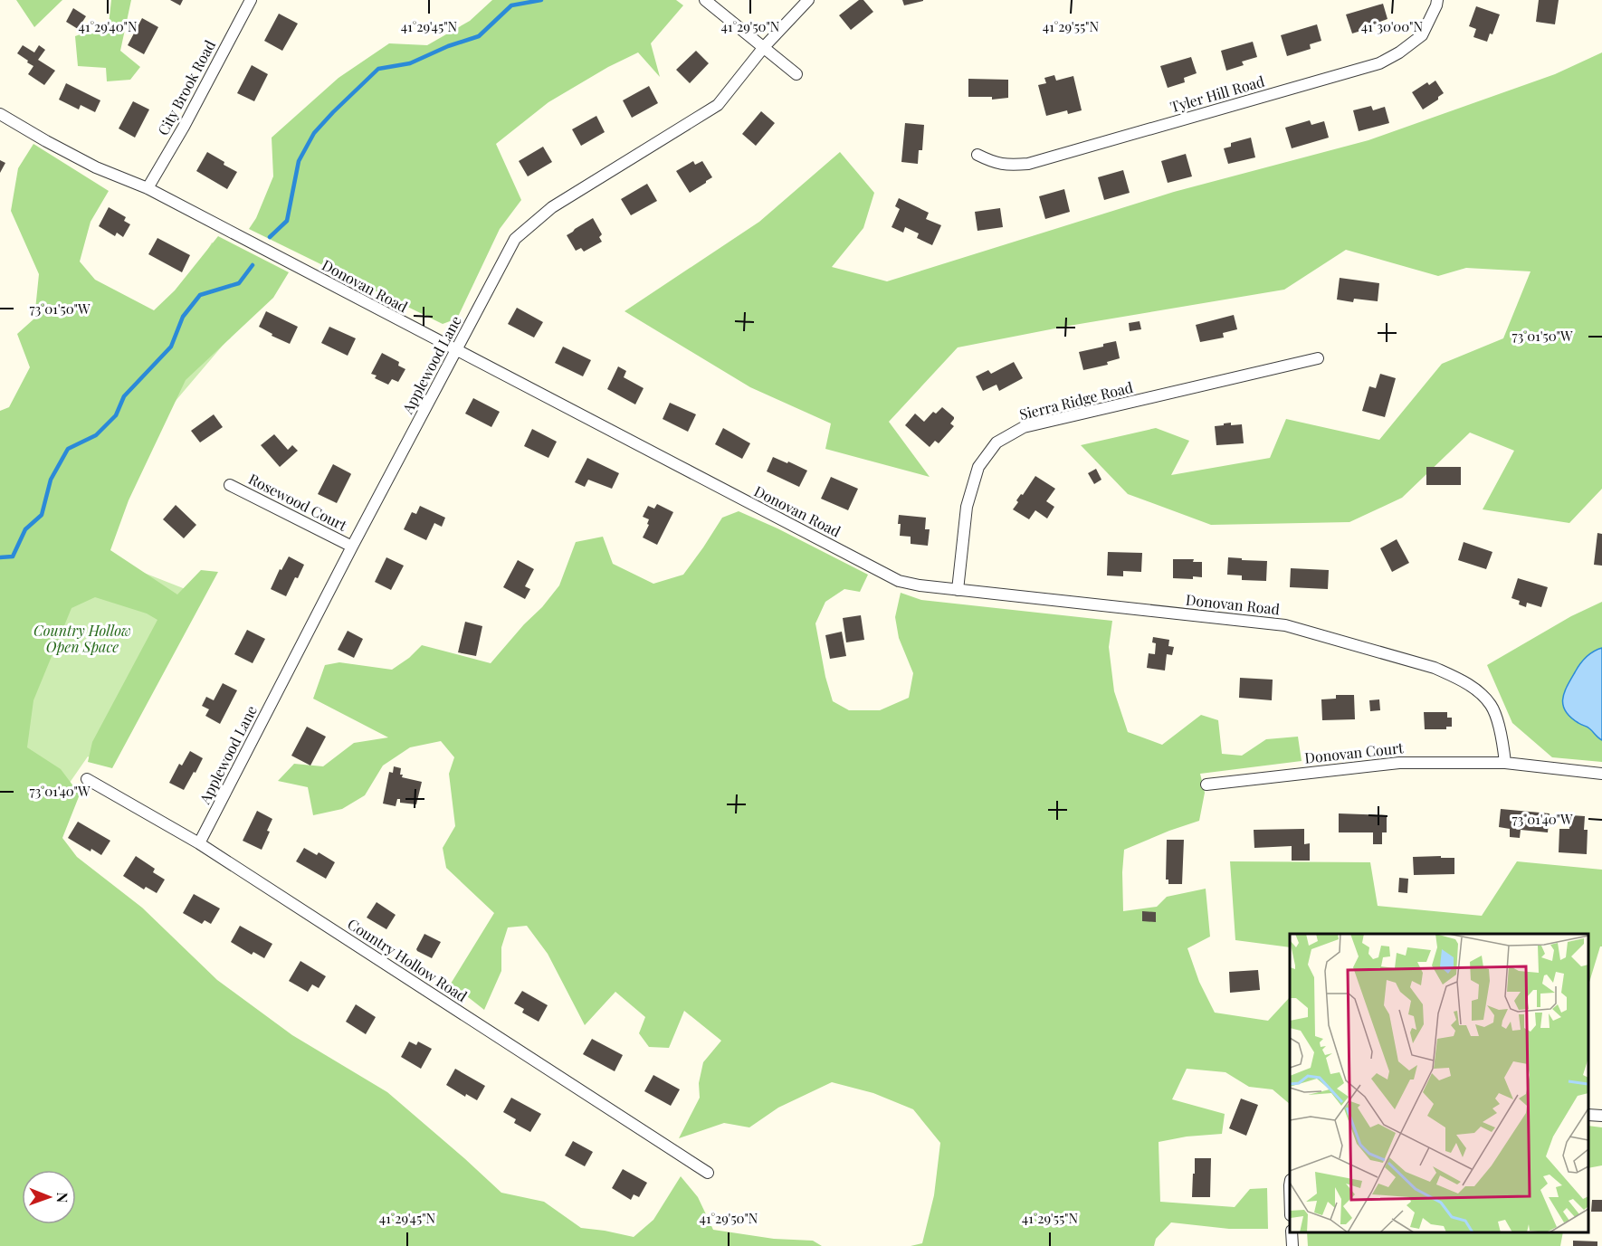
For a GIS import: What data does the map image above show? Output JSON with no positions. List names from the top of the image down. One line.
{"streets":{"street":["City Brook Road","Tyler Hill Road","Donovan Road","Applewood Lane","Sierra Ridge Road","Rosewood Court","Donovan Court","Country Hollow Road"]},"crossings":[["City Brook Road","Donovan Road"],["Donovan Road","Applewood Lane"],["Donovan Road","Sierra Ridge Road"],["Donovan Road","Donovan Court"],["Applewood Lane","Rosewood Court"],["Applewood Lane","Country Hollow Road"]],"parks":["Country Hollow Open Space"],"north":"right","coordinates":["41°29'40\"N","41°29'45\"N","41°29'50\"N","41°29'55\"N","41°30'00\"N","73°01'50\"W","73°01'40\"W"]}
